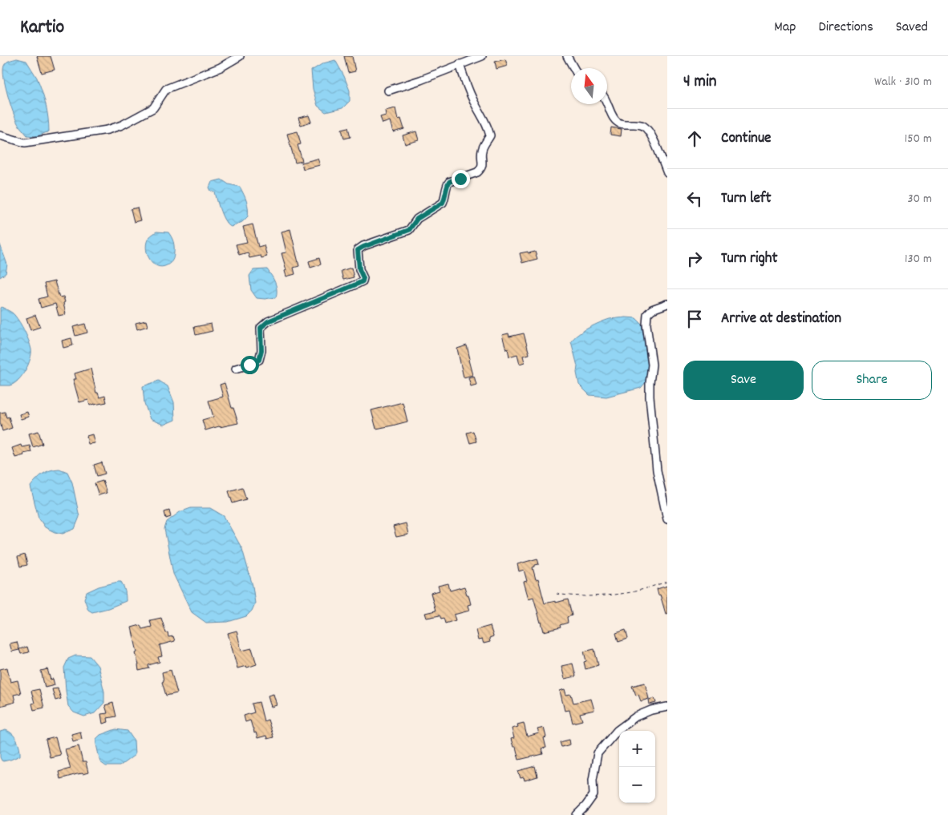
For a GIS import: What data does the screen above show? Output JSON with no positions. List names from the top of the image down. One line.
{"north":"top","page":{"header":"Kartio","nav":["Map","Directions","Saved"],"heading":["4 min","Walk · 310 m"],"list":[["Continue","150 m"],["Turn left","30 m"],["Turn right","130 m"],"Arrive at destination"],"buttons":["Save","Share"],"map_buttons":["+","−"]}}
